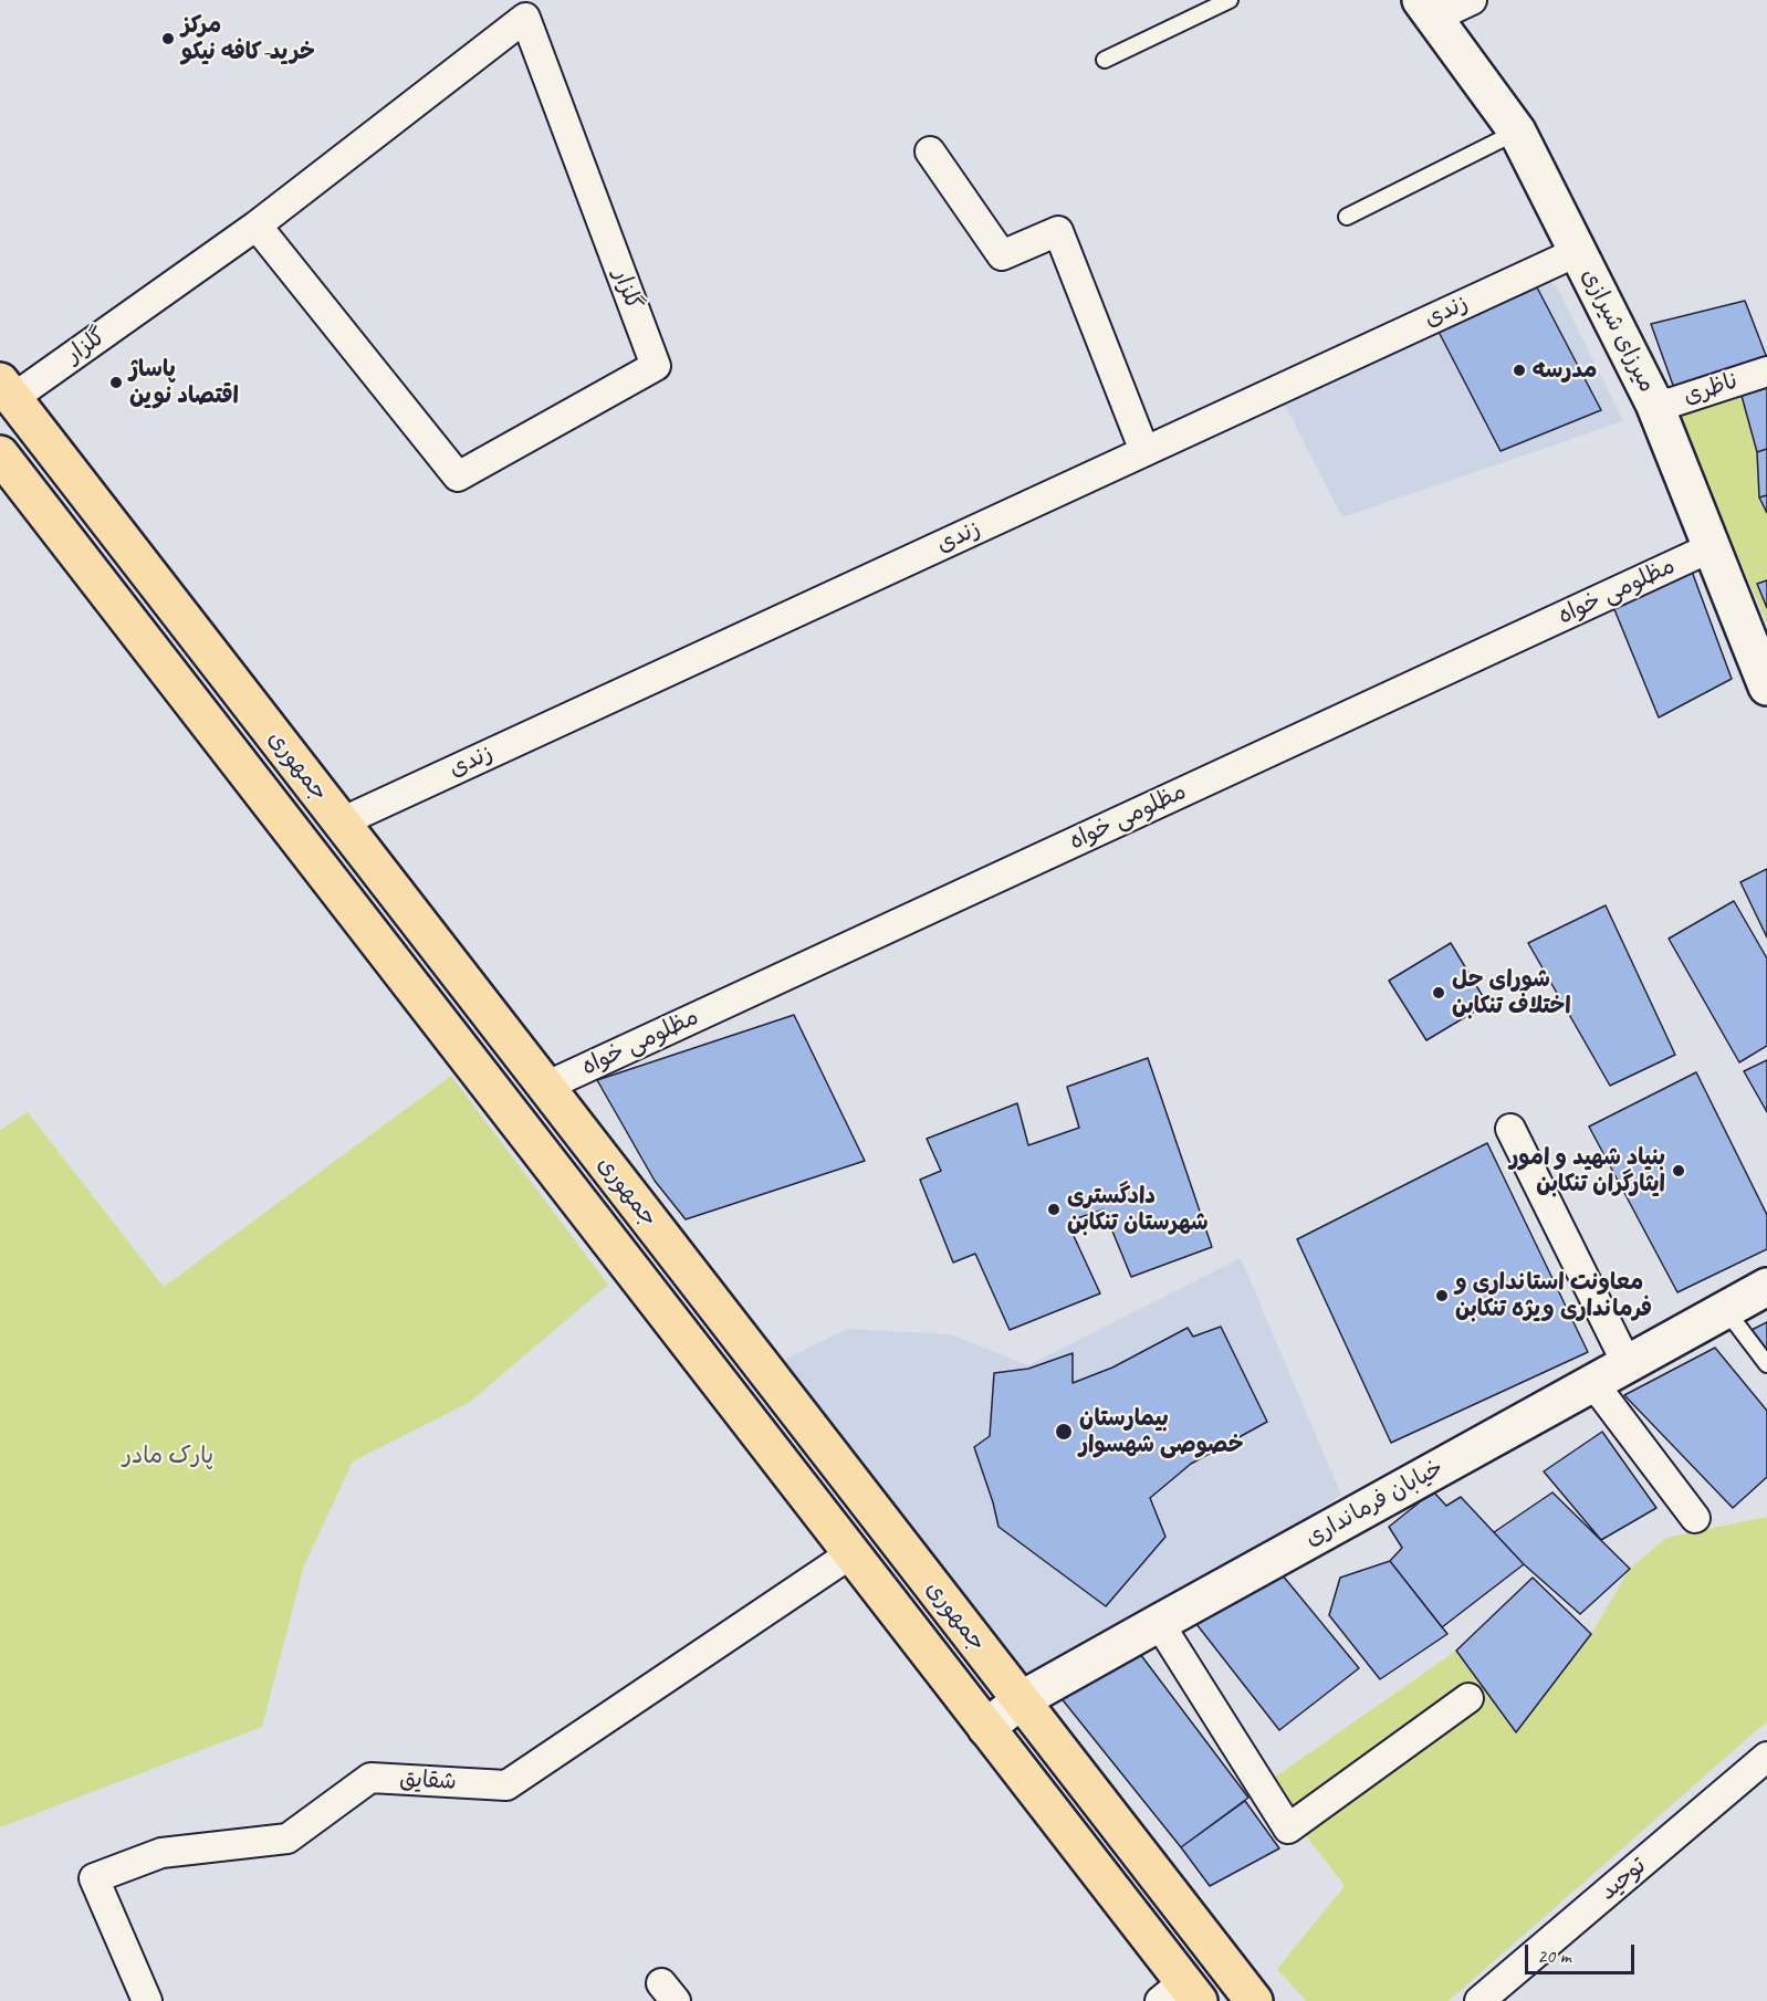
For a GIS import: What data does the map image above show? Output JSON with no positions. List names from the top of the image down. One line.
{"streets":{"main road":["میرزای شیرازی","جمهوری","خیابان فرمانداری"],"street":["گلزار","زندی","ناظری","مظلومی خواه","شقایق","توحید"]},"crossings":[["گلزار","جمهوری"],["زندی","میرزای شیرازی"],["زندی","جمهوری"],["میرزای شیرازی","ناظری"],["میرزای شیرازی","مظلومی خواه"],["مظلومی خواه","جمهوری"],["جمهوری","خیابان فرمانداری"],["جمهوری","شقایق"]],"parks":["پارک مادر"],"places":["مرکز خرید-کافه نیکو","مدرسه","پاساژ اقتصاد نوین","شورای حل اختلاف تنکابن","بنیاد شهید و امور ایثارگران تنکابن","دادگستری شهرستان تنکابن","معاونت استانداری و فرمانداری ویژه تنکابن","بیمارستان خصوصی شهسوار"],"scale_bar":"20 m"}
